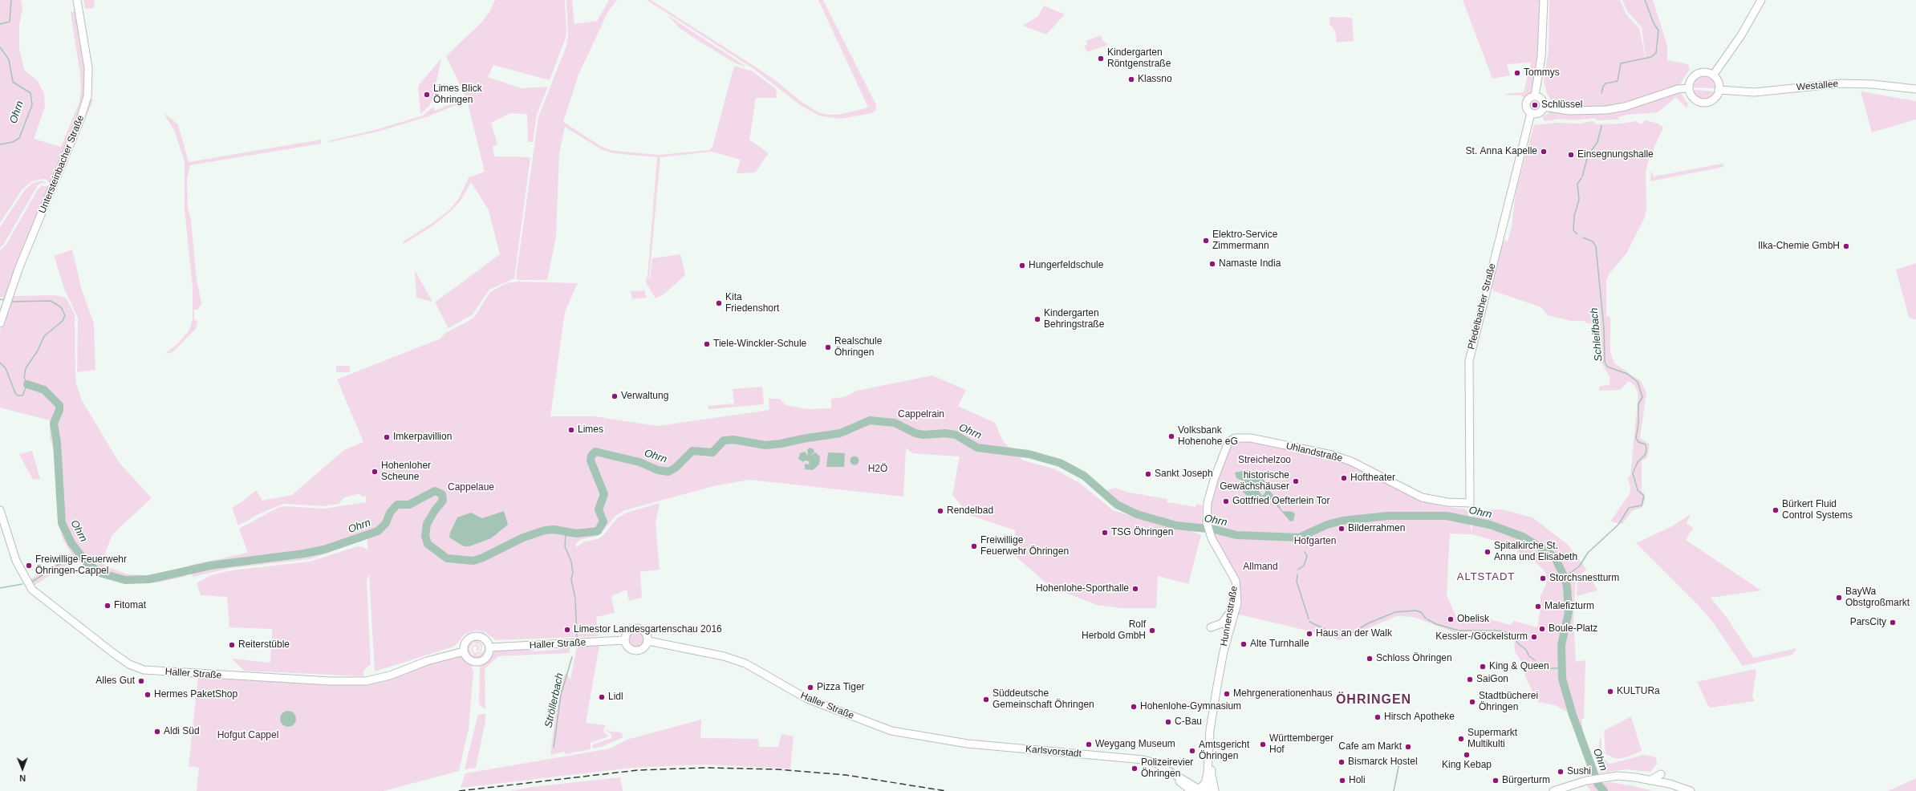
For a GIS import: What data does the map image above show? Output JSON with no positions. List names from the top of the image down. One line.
{"streets":{"main road":["Westallee","Untersteinbacher Straße","Pfedelbacher Straße","Uhlandstraße","Hunnenstraße","Haller Straße","Karlsvorstadt"]},"crossings":[["Pfedelbacher Straße","Uhlandstraße"],["Uhlandstraße","Hunnenstraße"],["Hunnenstraße","Karlsvorstadt"],["Haller Straße","Karlsvorstadt"]],"districts":["ALTSTADT","ÖHRINGEN"],"water":["Ohrn","Schleifbach","Ströllerbach"],"parks":["Cappelrain","Streichelzoo","H2Ö","Cappelaue","Hofgarten","Allmand","Hofgut Cappel"],"places":["Kindergarten Röntgenstraße","Tommys","Klassno","Limes Blick Öhringen","Schlüssel","St. Anna Kapelle","Einsegnungshalle","Elektro-Service Zimmermann","Ilka-Chemie GmbH","Namaste India","Hungerfeldschule","Kita Friedenshort","Kindergarten Behringstraße","Tiele-Winckler-Schule","Realschule Öhringen","Verwaltung","Limes","Volksbank Hohenohe eG","Imkerpavillion","Hohenloher Scheune","Sankt Joseph","Hoftheater","historische Gewächshäuser","Gottfried Oefterlein Tor","Bürkert Fluid Control Systems","Rendelbad","Bilderrahmen","TSG Öhringen","Freiwillige Feuerwehr Öhringen","Spitalkirche St. Anna und Elisabeth","Freiwillige Feuerwehr Öhringen-Cappel","Storchsnestturm","Hohenlohe-Sporthalle","BayWa Obstgroßmarkt","Fitomat","Malefizturm","Obelisk","ParsCity","Boule-Platz","Limestor Landesgartenschau 2016","Rolf Herbold GmbH","Haus an der Walk","Kessler-/Göckelsturm","Alte Turnhalle","Reiterstüble","Schloss Öhringen","King & Queen","SaiGon","Alles Gut","Pizza Tiger","KULTURa","Mehrgenerationenhaus","Hermes PaketShop","Lidl","Süddeutsche Gemeinschaft Öhringen","Stadtbücherei Öhringen","Hohenlohe-Gymnasium","Hirsch Apotheke","C-Bau","Aldi Süd","Supermarkt Multikulti","Weygang Museum","Württemberger Hof","Cafe am Markt","Amtsgericht Öhringen","King Kebap","Bismarck Hostel","Polizeirevier Öhringen","Sushi","Holi","Bürgerturm"],"north":"bottom"}
